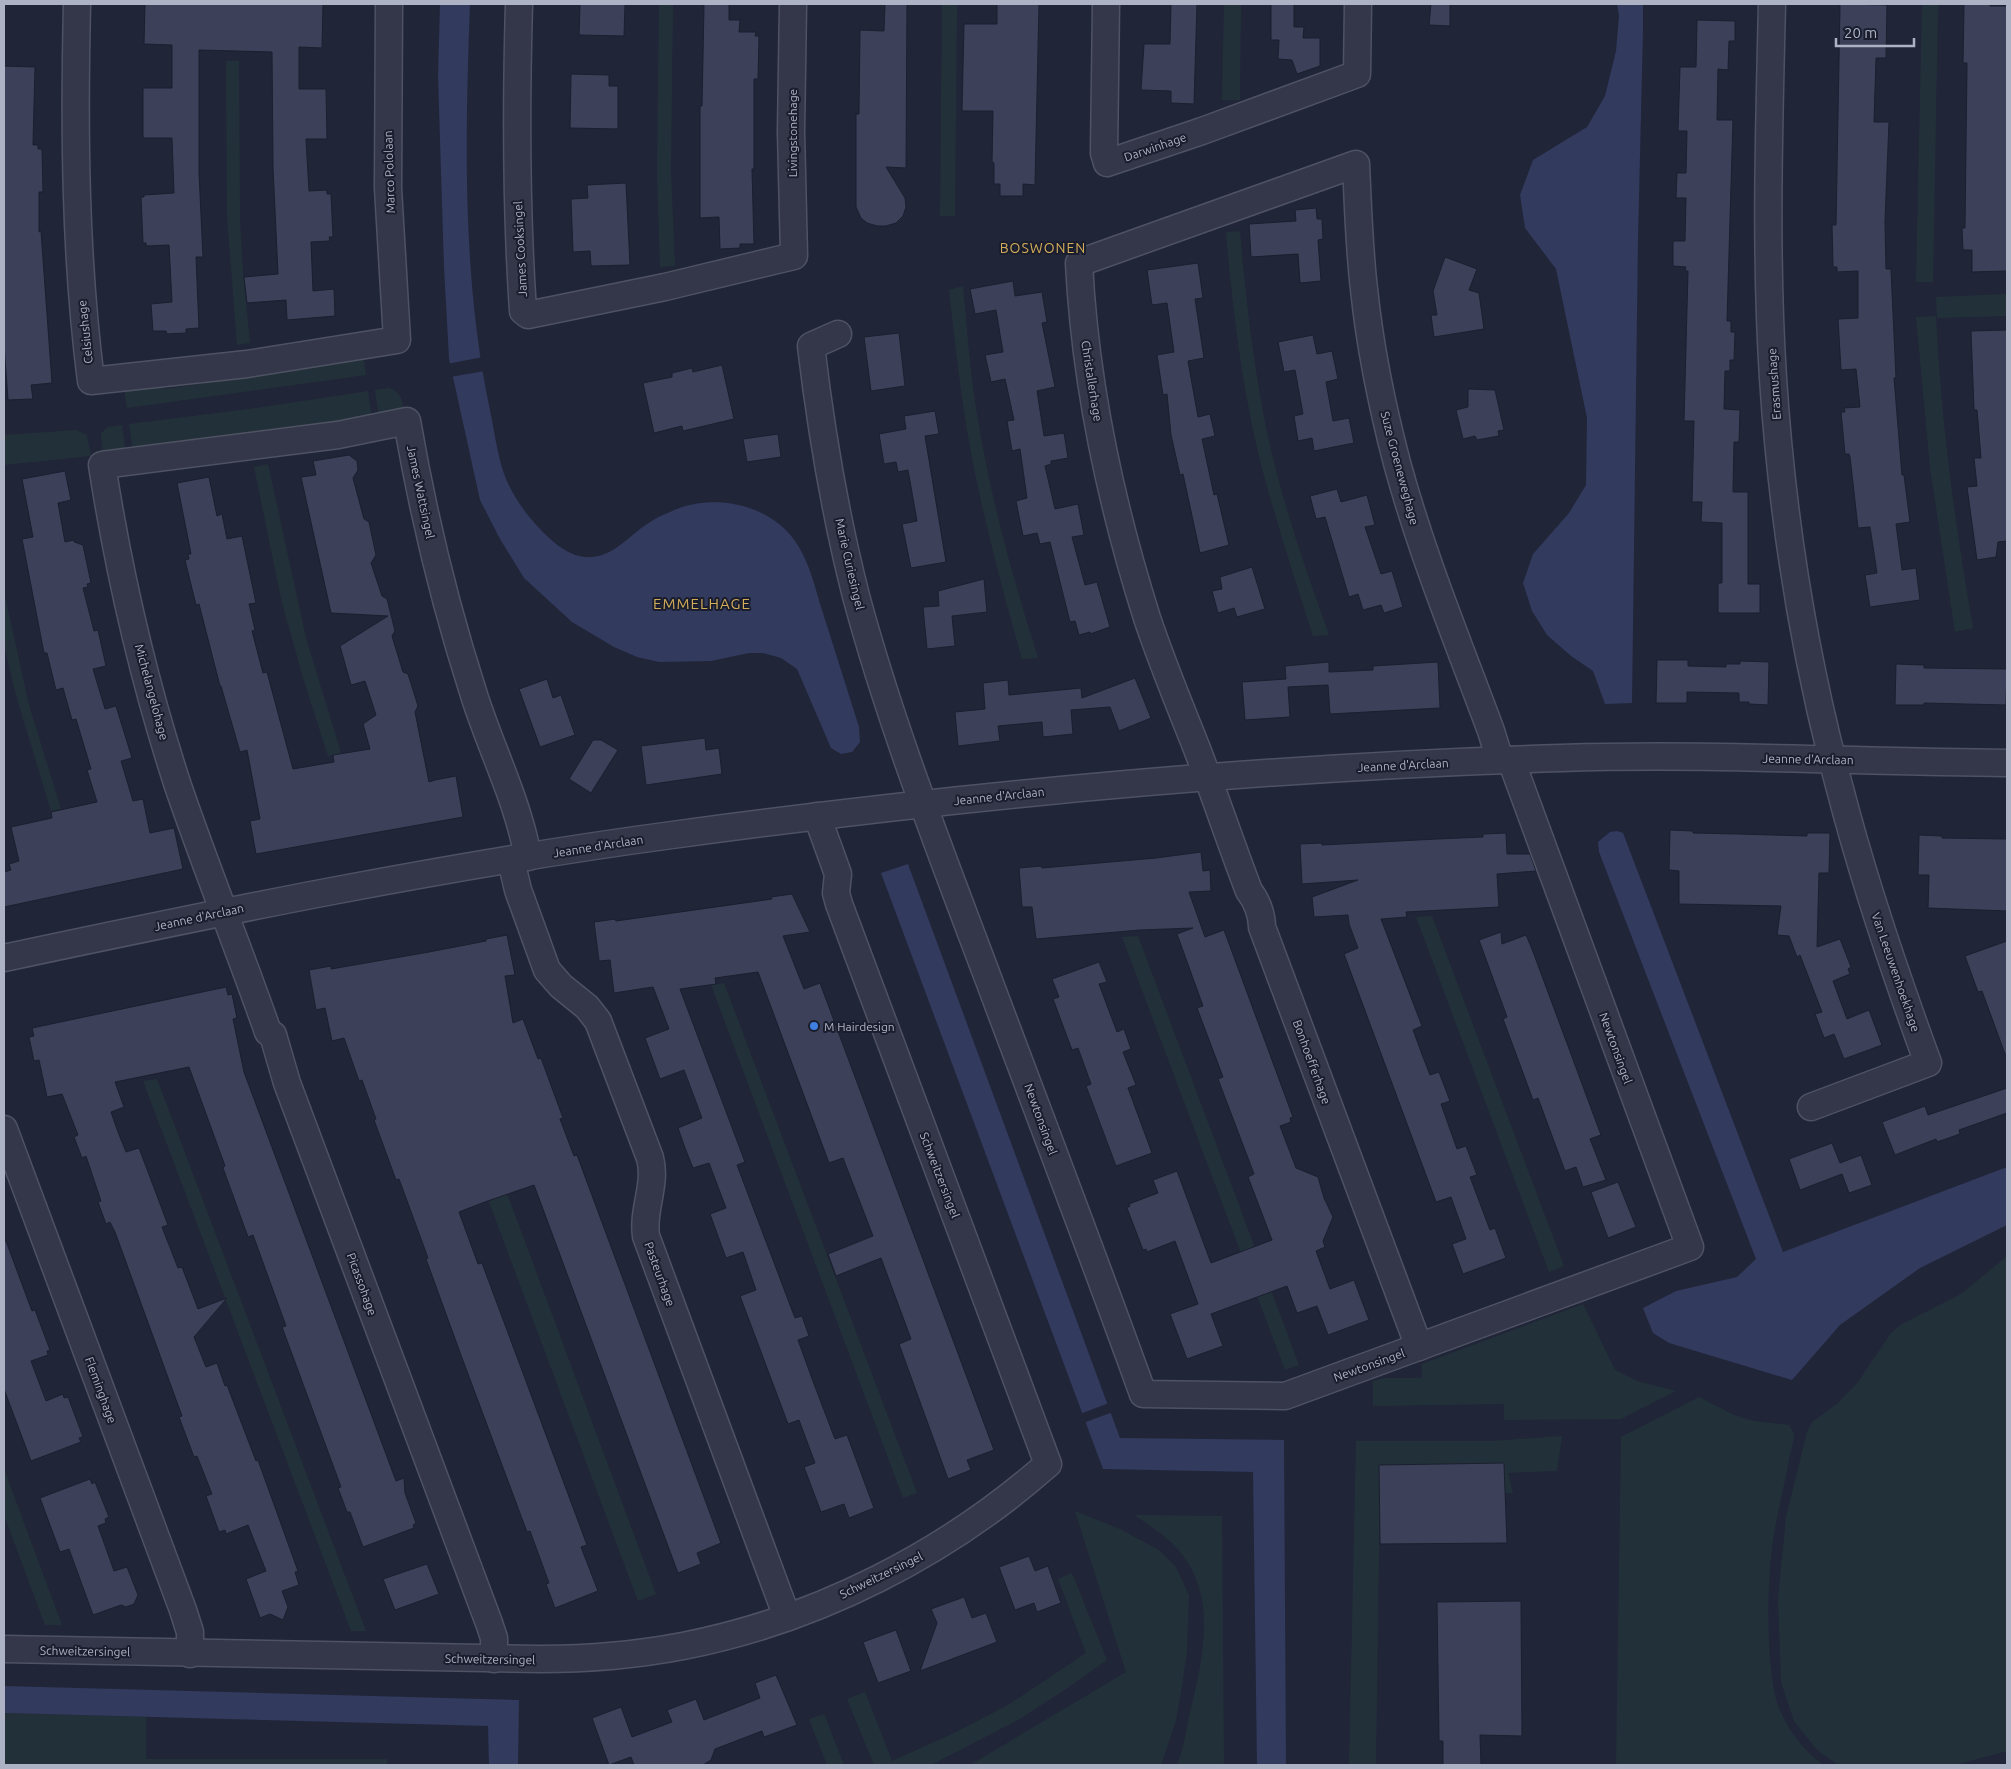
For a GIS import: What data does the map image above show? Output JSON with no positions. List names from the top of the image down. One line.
{"streets":{"street":["Livingstonehage","Darwinhage","Marco Pololaan","James Cooksingel","Celsiushage","Christallerhage","Erasmushage","Suze Groeneweghage","James Wattsingel","Marie Curiesingel","Michelangelohage","Jeanne d'Arclaan","Van Leeuwenhoekhage","Newtonsingel","Bonhoefferhage","Schweitzersingel","Pasteurhage","Picassohage","Fleminghage"]},"crossings":[["Livingstonehage","James Cooksingel"],["Marco Pololaan","Celsiushage"],["Christallerhage","Suze Groeneweghage"],["Christallerhage","Jeanne d'Arclaan"],["Christallerhage","Bonhoefferhage"],["Erasmushage","Jeanne d'Arclaan"],["Erasmushage","Van Leeuwenhoekhage"],["Suze Groeneweghage","Jeanne d'Arclaan"],["Suze Groeneweghage","Newtonsingel"],["James Wattsingel","Michelangelohage"],["James Wattsingel","Jeanne d'Arclaan"],["James Wattsingel","Pasteurhage"],["Marie Curiesingel","Jeanne d'Arclaan"],["Marie Curiesingel","Newtonsingel"],["Michelangelohage","Jeanne d'Arclaan"],["Michelangelohage","Picassohage"],["Jeanne d'Arclaan","Van Leeuwenhoekhage"],["Jeanne d'Arclaan","Newtonsingel"],["Jeanne d'Arclaan","Bonhoefferhage"],["Jeanne d'Arclaan","Schweitzersingel"],["Jeanne d'Arclaan","Pasteurhage"],["Jeanne d'Arclaan","Picassohage"],["Newtonsingel","Bonhoefferhage"],["Schweitzersingel","Pasteurhage"],["Schweitzersingel","Picassohage"],["Schweitzersingel","Fleminghage"]],"districts":["BOSWONEN","EMMELHAGE"],"places":["M Hairdesign"],"scale_bar":"20 m"}
